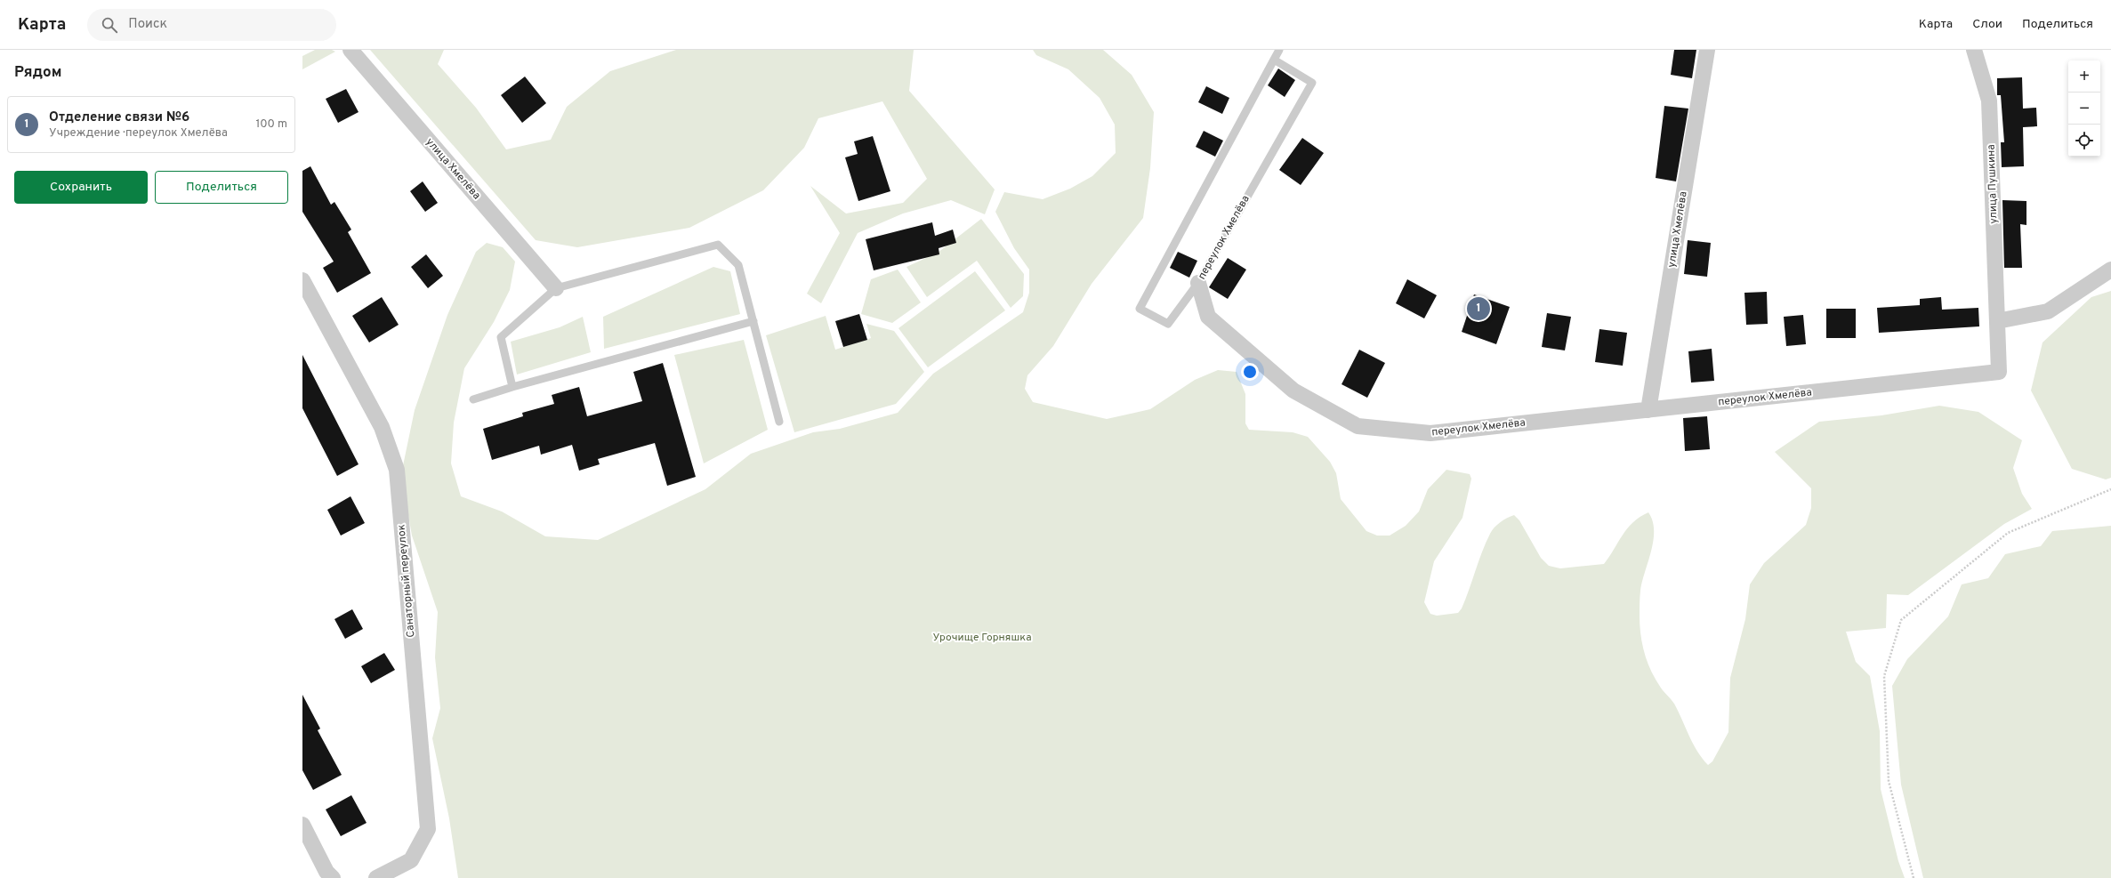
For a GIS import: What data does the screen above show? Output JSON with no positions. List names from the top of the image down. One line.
{"streets":{"street":["улица Хмелёва","улица Пушкина","переулок Хмелёва","Санаторный переулок"]},"crossings":[["улица Хмелёва","переулок Хмелёва"],["улица Пушкина","переулок Хмелёва"]],"parks":["Урочище Горняшка"],"page":{"header":"Карта","search":"Поиск","nav":["Карта","Слои","Поделиться"],"heading":"Рядом","map_buttons":["+","−"],"list":[{"mark":"1","name":"Отделение связи №6","note":"Учреждение · переулок Хмелёва","value":"100 m"}],"buttons":["Сохранить","Поделиться"],"pins":"1"}}
